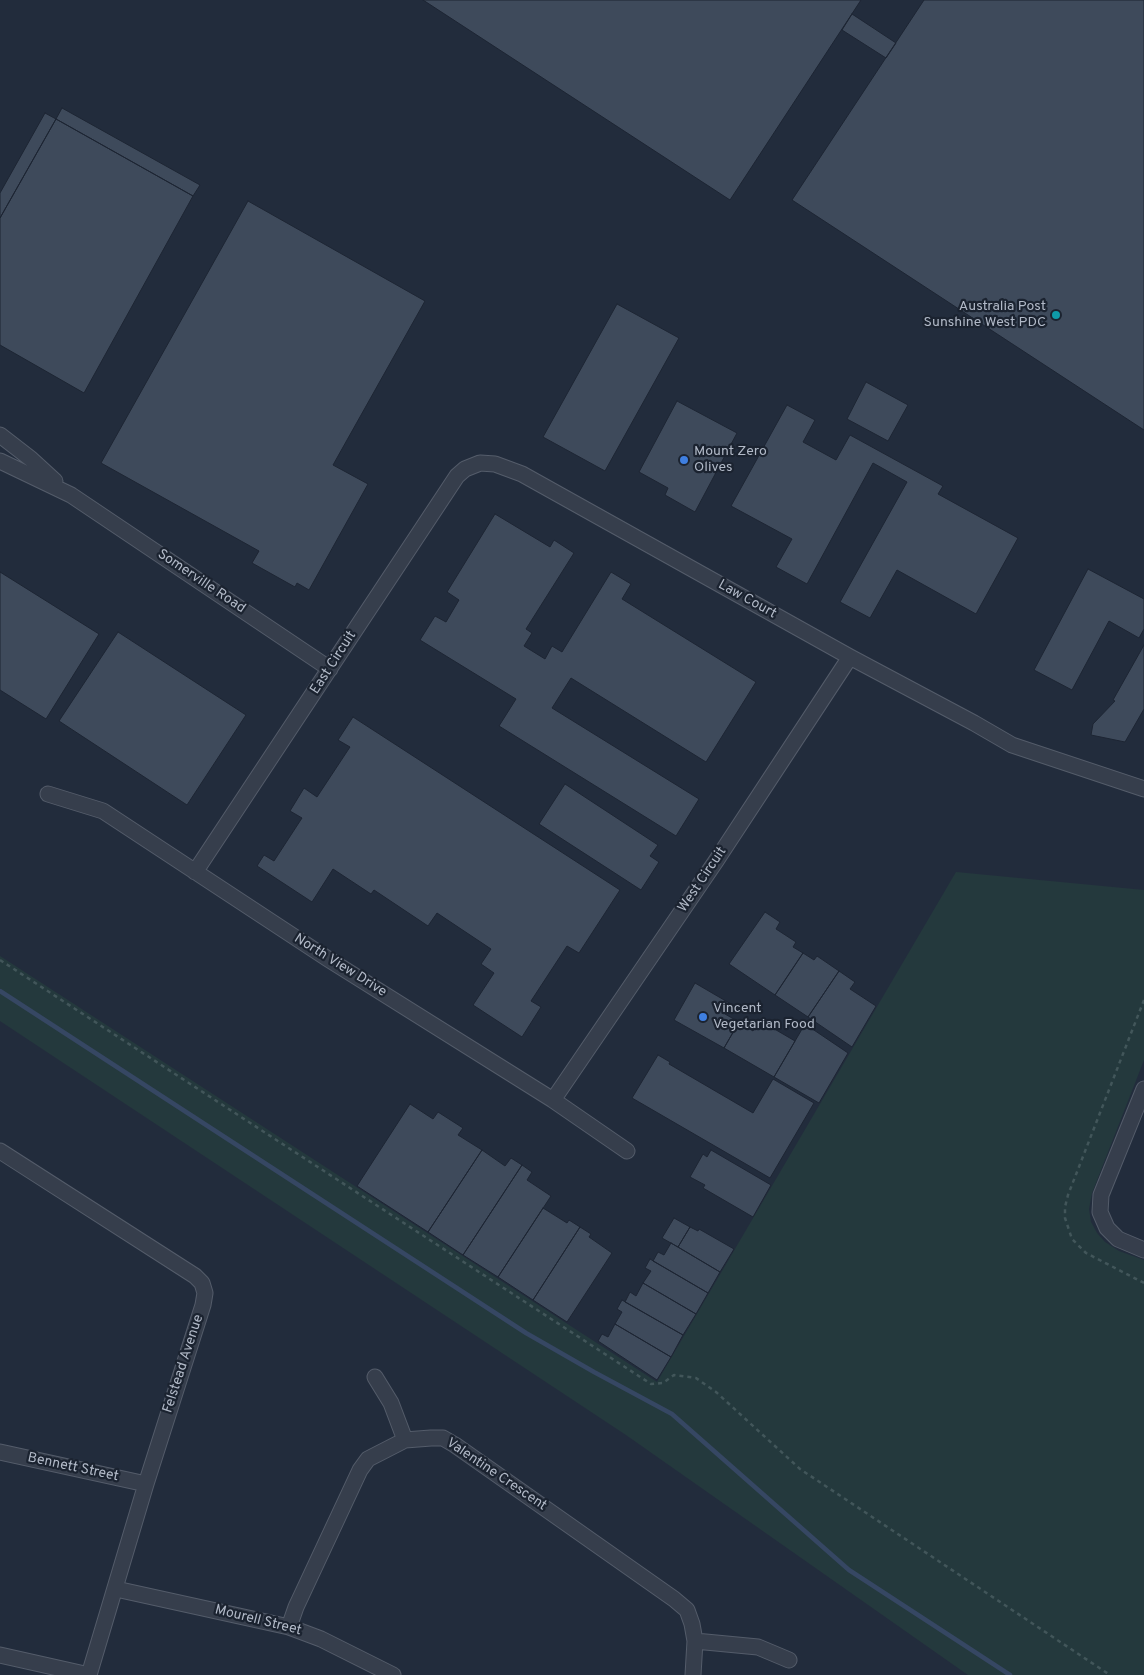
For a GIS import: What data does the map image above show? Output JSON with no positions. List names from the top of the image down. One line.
{"streets":{"street":["Somerville Road","Law Court","East Circuit","West Circuit","North View Drive","Felstead Avenue","Bennett Street","Valentine Crescent","Mourell Street"]},"crossings":[["Somerville Road","East Circuit"],["Law Court","East Circuit"],["Law Court","West Circuit"],["East Circuit","North View Drive"],["West Circuit","North View Drive"],["Felstead Avenue","Bennett Street"],["Felstead Avenue","Mourell Street"],["Valentine Crescent","Mourell Street"]],"places":["Australia Post Sunshine West PDC","Mount Zero Olives","Vincent Vegetarian Food"]}
